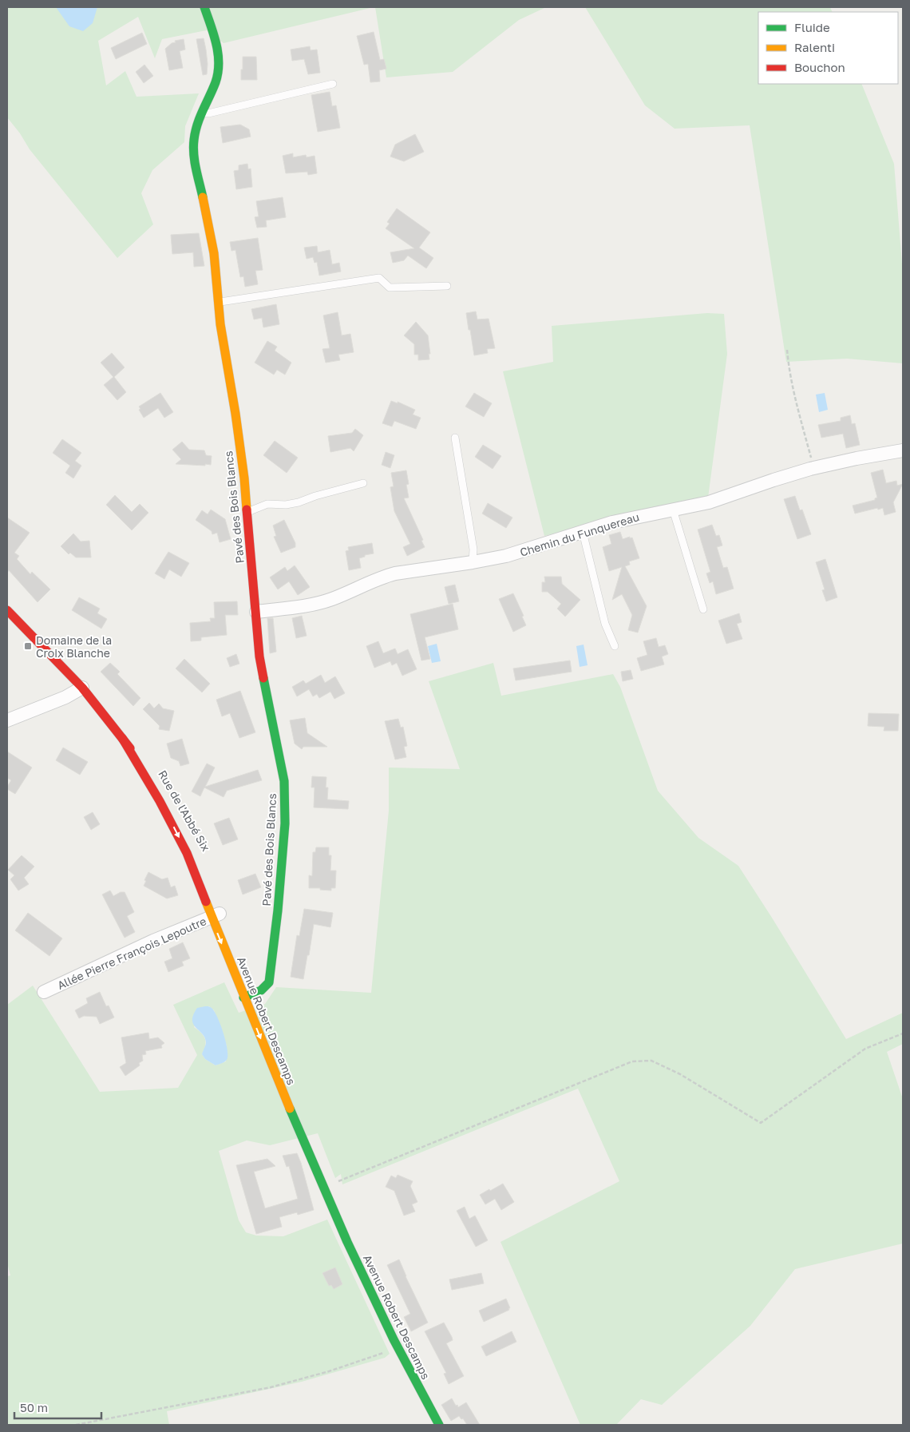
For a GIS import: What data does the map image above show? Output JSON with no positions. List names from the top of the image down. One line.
{"streets":{"main road":["Pavé des Bois Blancs","Rue de l'Abbé Six","Avenue Robert Descamps"],"street":["Chemin du Funquereau","Allée Pierre François Lepoutre"]},"crossings":[["Pavé des Bois Blancs","Chemin du Funquereau"],["Pavé des Bois Blancs","Avenue Robert Descamps"],["Rue de l'Abbé Six","Avenue Robert Descamps"],["Allée Pierre François Lepoutre","Avenue Robert Descamps"]],"places":{"transit":["Domaine de la Croix Blanche"]},"legend":["Fluide","Ralenti","Bouchon"],"scale_bar":"50 m"}
